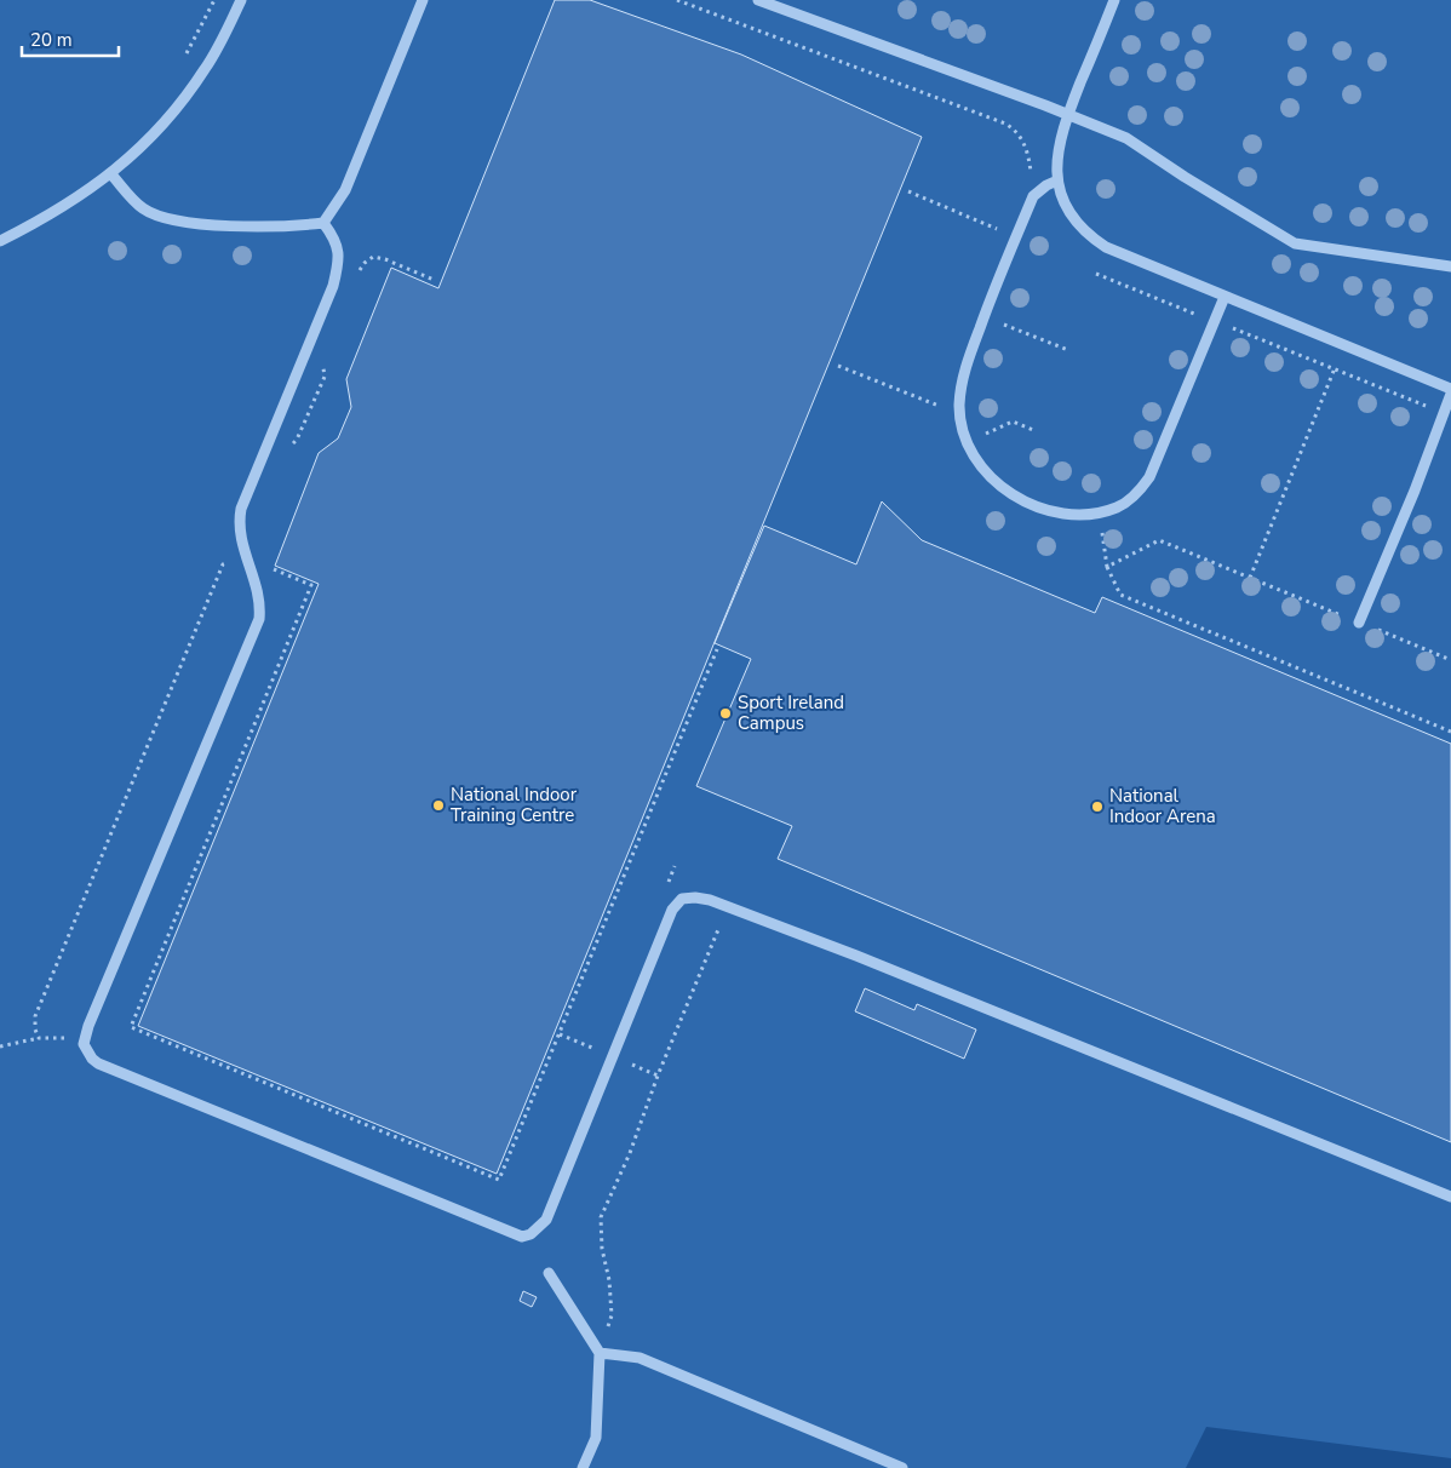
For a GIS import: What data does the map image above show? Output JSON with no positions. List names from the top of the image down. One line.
{"places":["Sport Ireland Campus","National Indoor Training Centre","National Indoor Arena"],"scale_bar":"20 m"}
